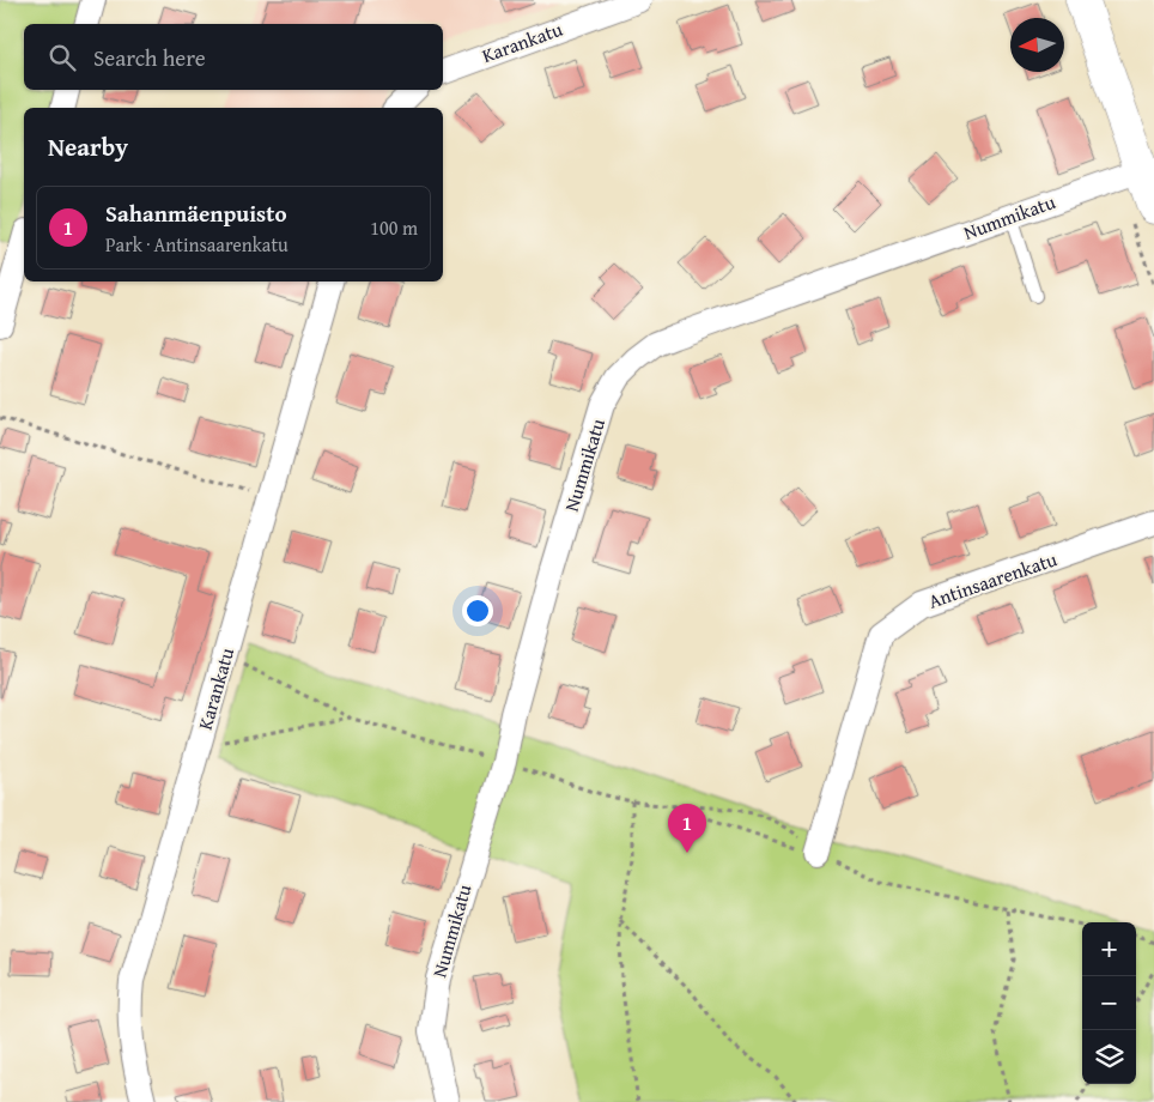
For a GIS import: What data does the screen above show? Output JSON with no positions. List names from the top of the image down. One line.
{"streets":{"street":["Karankatu","Nummikatu","Antinsaarenkatu"]},"north":"left","page":{"search":"Search here","heading":"Nearby","list":[{"mark":"1","name":"Sahanmäenpuisto","note":"Park · Antinsaarenkatu","value":"100 m"}],"pins":"1","map_buttons":["+","−"]}}
